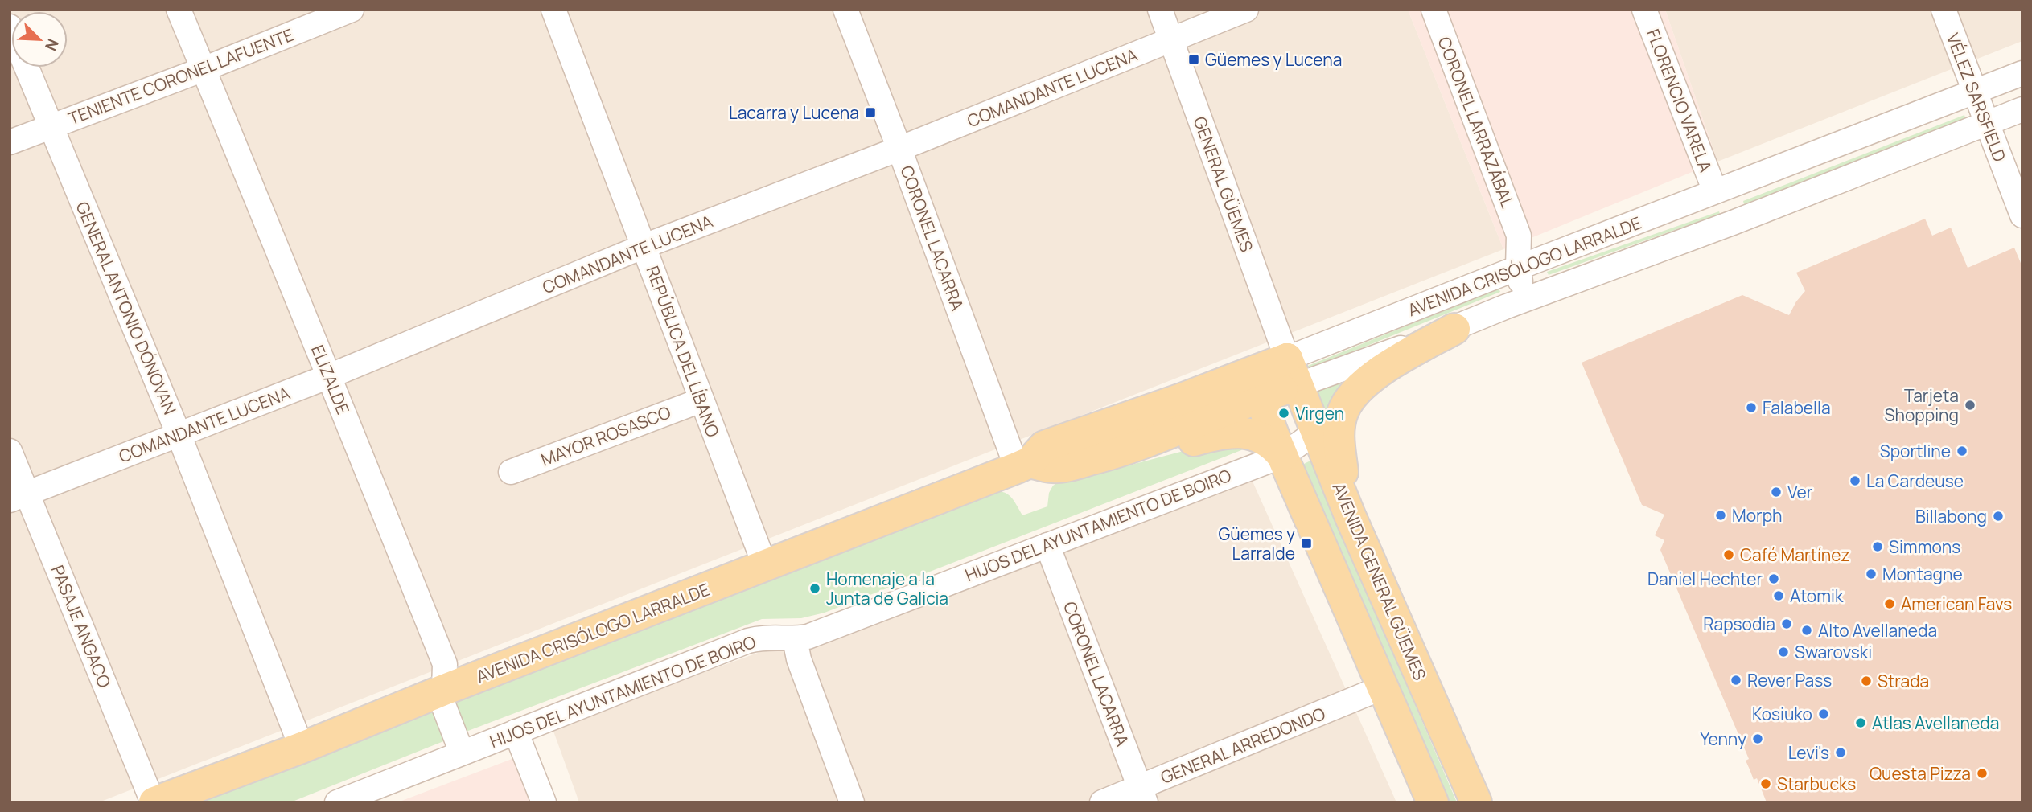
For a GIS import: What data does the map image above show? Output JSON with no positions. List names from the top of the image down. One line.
{"streets":{"main road":["AVENIDA CRISÓLOGO LARRALDE","AVENIDA GENERAL GÜEMES"],"street":["TENIENTE CORONEL LAFUENTE","COMANDANTE LUCENA","VÉLEZ SARSFIELD","FLORENCIO VARELA","CORONEL LARRAZÁBAL","GENERAL GÜEMES","CORONEL LACARRA","GENERAL ANTONIO DÓNOVAN","REPÚBLICA DEL LÍBANO","ELIZALDE","MAYOR ROSASCO","HIJOS DEL AYUNTAMIENTO DE BOIRO","PASAJE ANGACO","GENERAL ARREDONDO"]},"crossings":[["TENIENTE CORONEL LAFUENTE","GENERAL ANTONIO DÓNOVAN"],["TENIENTE CORONEL LAFUENTE","ELIZALDE"],["COMANDANTE LUCENA","GENERAL GÜEMES"],["COMANDANTE LUCENA","CORONEL LACARRA"],["COMANDANTE LUCENA","GENERAL ANTONIO DÓNOVAN"],["COMANDANTE LUCENA","REPÚBLICA DEL LÍBANO"],["COMANDANTE LUCENA","ELIZALDE"],["COMANDANTE LUCENA","PASAJE ANGACO"],["VÉLEZ SARSFIELD","AVENIDA CRISÓLOGO LARRALDE"],["FLORENCIO VARELA","AVENIDA CRISÓLOGO LARRALDE"],["CORONEL LARRAZÁBAL","AVENIDA CRISÓLOGO LARRALDE"],["GENERAL GÜEMES","AVENIDA CRISÓLOGO LARRALDE"],["GENERAL GÜEMES","AVENIDA GENERAL GÜEMES"],["CORONEL LACARRA","AVENIDA CRISÓLOGO LARRALDE"],["CORONEL LACARRA","HIJOS DEL AYUNTAMIENTO DE BOIRO"],["CORONEL LACARRA","GENERAL ARREDONDO"],["AVENIDA CRISÓLOGO LARRALDE","GENERAL ANTONIO DÓNOVAN"],["AVENIDA CRISÓLOGO LARRALDE","REPÚBLICA DEL LÍBANO"],["AVENIDA CRISÓLOGO LARRALDE","ELIZALDE"],["AVENIDA CRISÓLOGO LARRALDE","AVENIDA GENERAL GÜEMES"],["AVENIDA CRISÓLOGO LARRALDE","PASAJE ANGACO"],["REPÚBLICA DEL LÍBANO","MAYOR ROSASCO"],["ELIZALDE","HIJOS DEL AYUNTAMIENTO DE BOIRO"],["HIJOS DEL AYUNTAMIENTO DE BOIRO","AVENIDA GENERAL GÜEMES"]],"places":{"transit":["Güemes y Lucena","Lacarra y Lucena","Güemes y Larralde"],"other":["Tarjeta Shopping","Falabella","Virgen","Sportline","La Cardeuse","Ver","Morph","Billabong","Simmons","Café Martínez","Montagne","Daniel Hechter","Homenaje a la Junta de Galicia","Atomik","American Favs","Rapsodia","Alto Avellaneda","Swarovski","Rever Pass","Strada","Kosiuko","Atlas Avellaneda","Yenny","Levi's","Questa Pizza","Starbucks"]},"north":"bottom right"}
